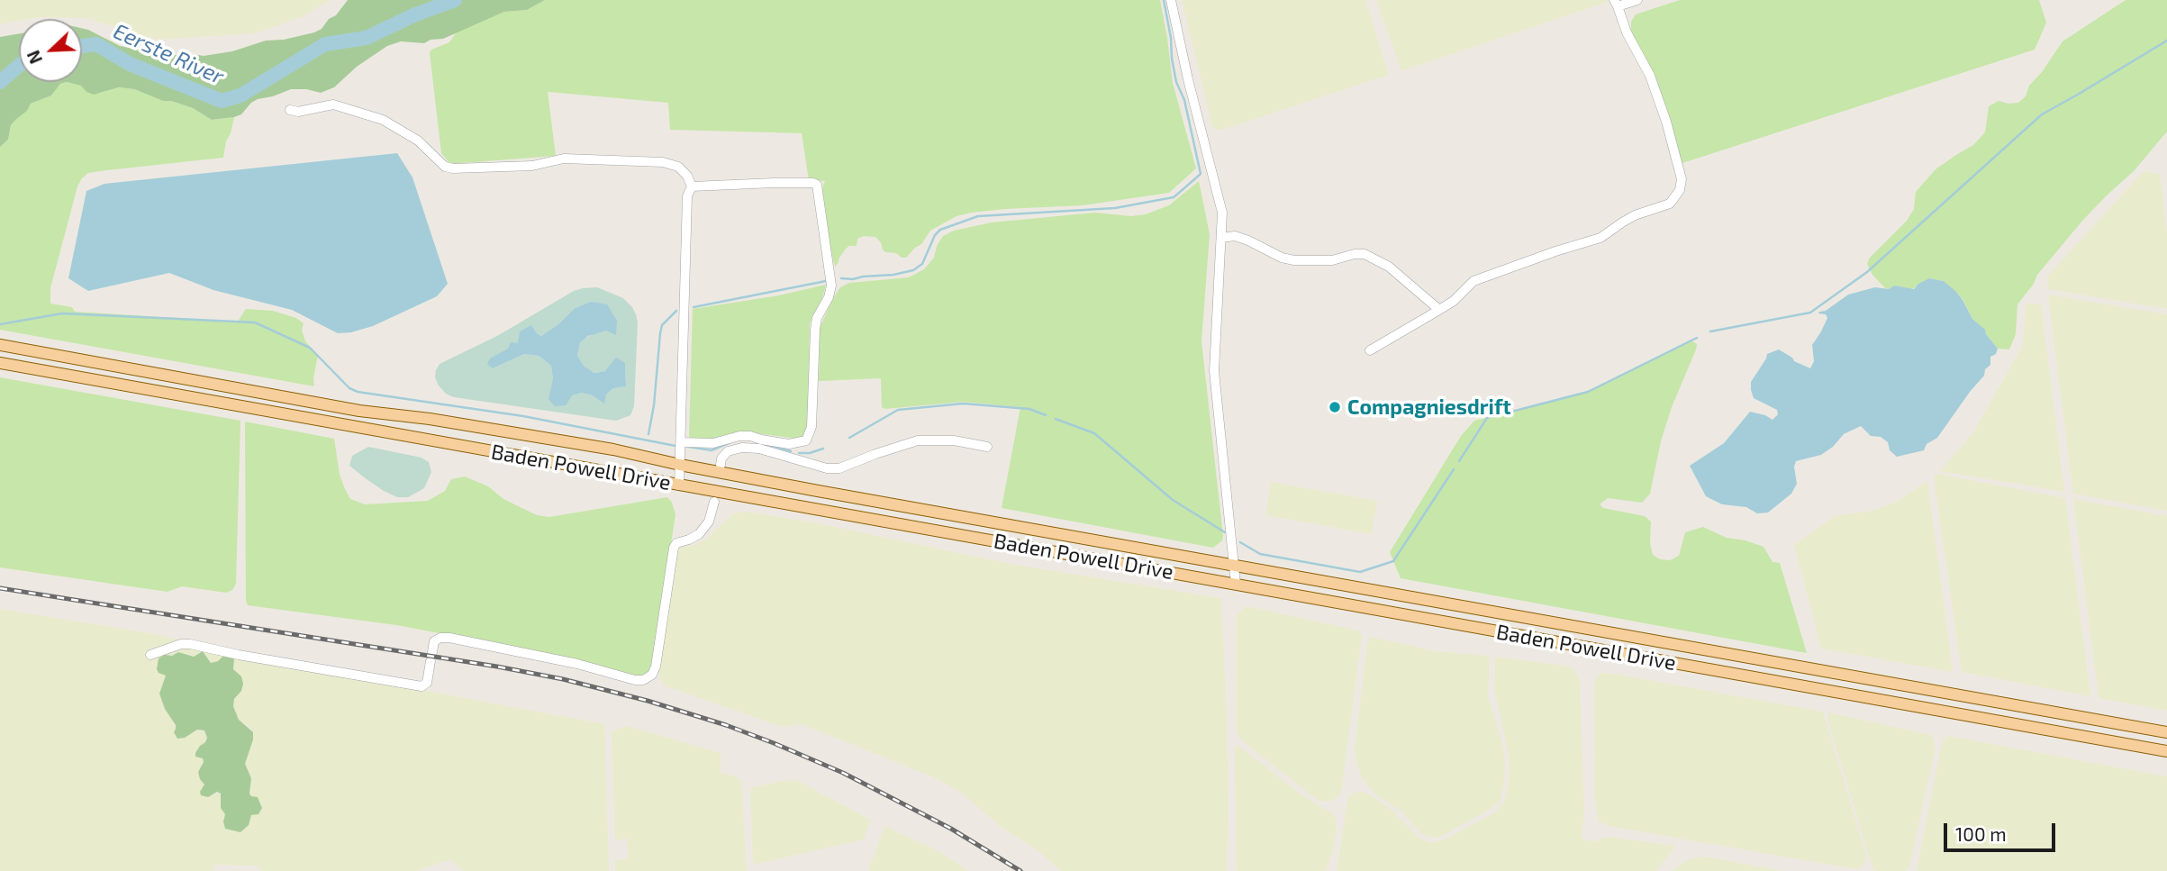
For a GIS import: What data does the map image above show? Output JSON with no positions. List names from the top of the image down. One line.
{"streets":{"main road":["Baden Powell Drive"]},"water":["Eerste River"],"places":["Compagniesdrift"],"scale_bar":"100 m","north":"bottom left"}
